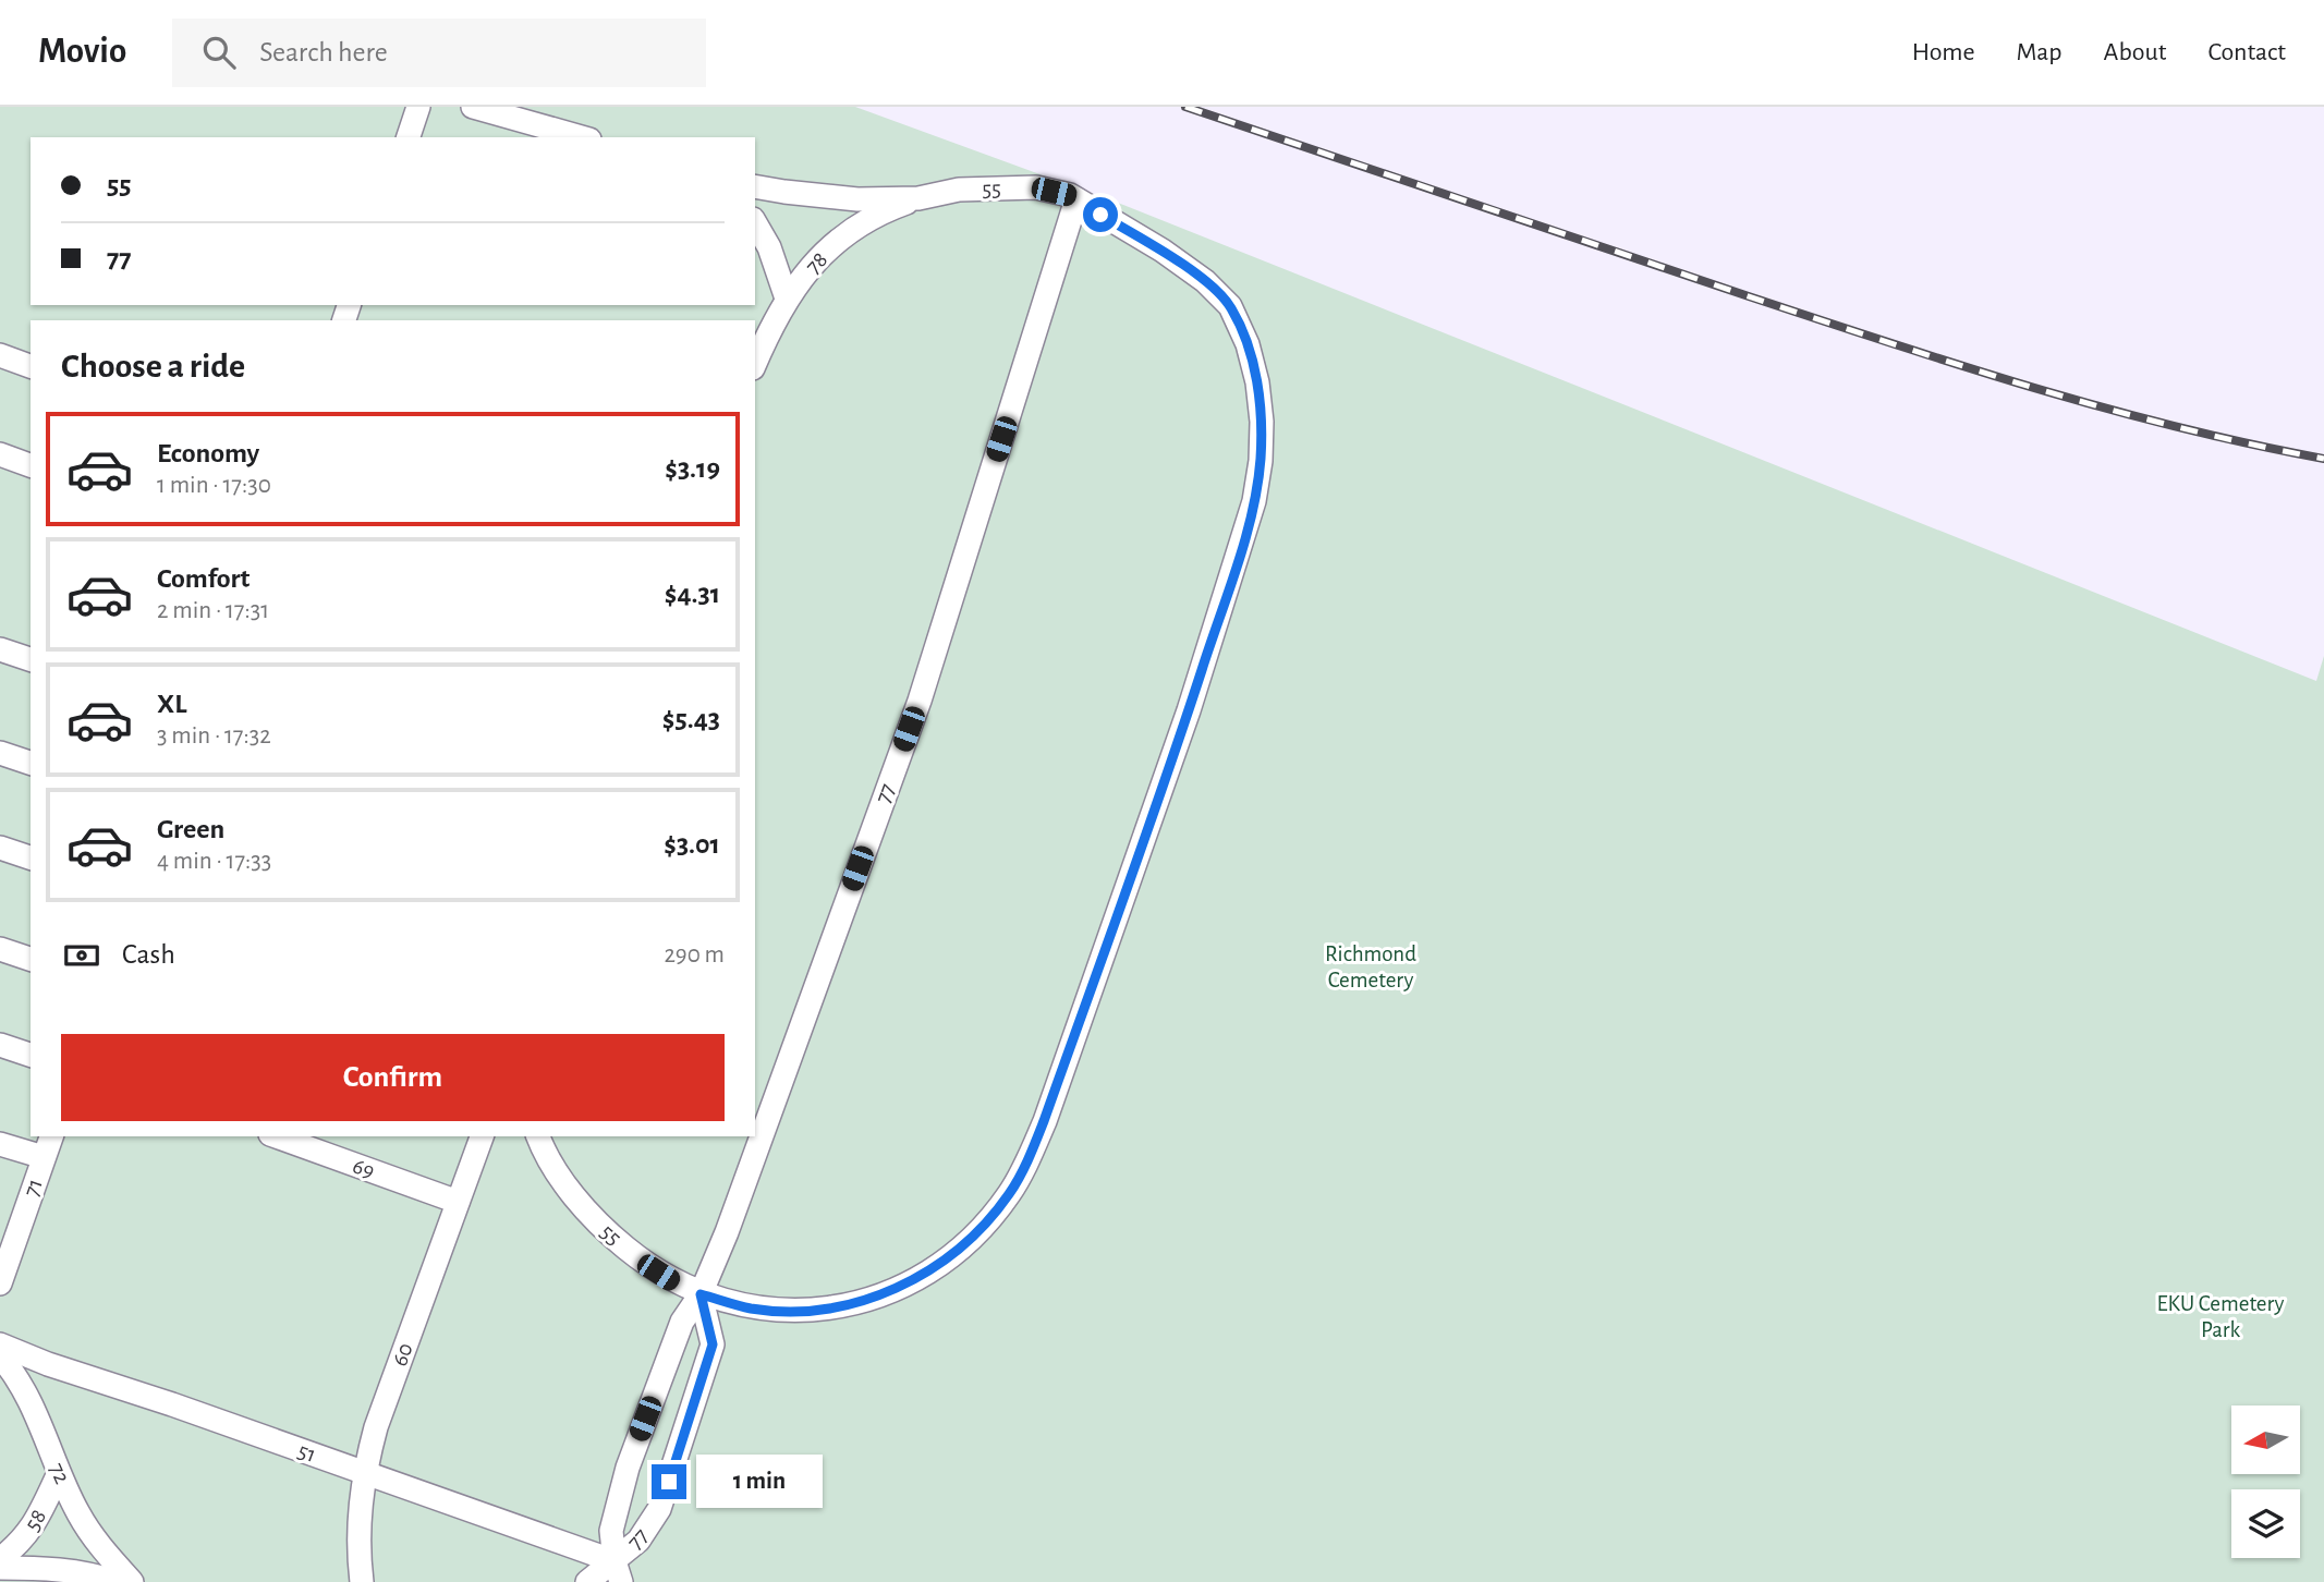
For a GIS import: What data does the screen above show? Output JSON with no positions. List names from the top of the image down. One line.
{"streets":{"lane":["55","78","77","69","71","60","51","72","58"]},"crossings":[["55","78"],["55","77"],["77","51"],["69","60"],["60","51"],["72","58"]],"parks":["Richmond Cemetery","EKU Cemetery Park"],"north":"left","page":{"header":"Movio","search":"Search here","nav":["Home","Map","About","Contact"],"banner":["55","77"],"heading":"Choose a ride","list":[{"name":"Economy","note":"1 min · 17:30","value":"$3.19"},{"name":"Comfort","note":"2 min · 17:31","value":"$4.31"},{"name":"XL","note":"3 min · 17:32","value":"$5.43"},{"name":"Green","note":"4 min · 17:33","value":"$3.01"}],"pay":["Cash","290 m"],"buttons":"Confirm","bubble":"1 min"}}
